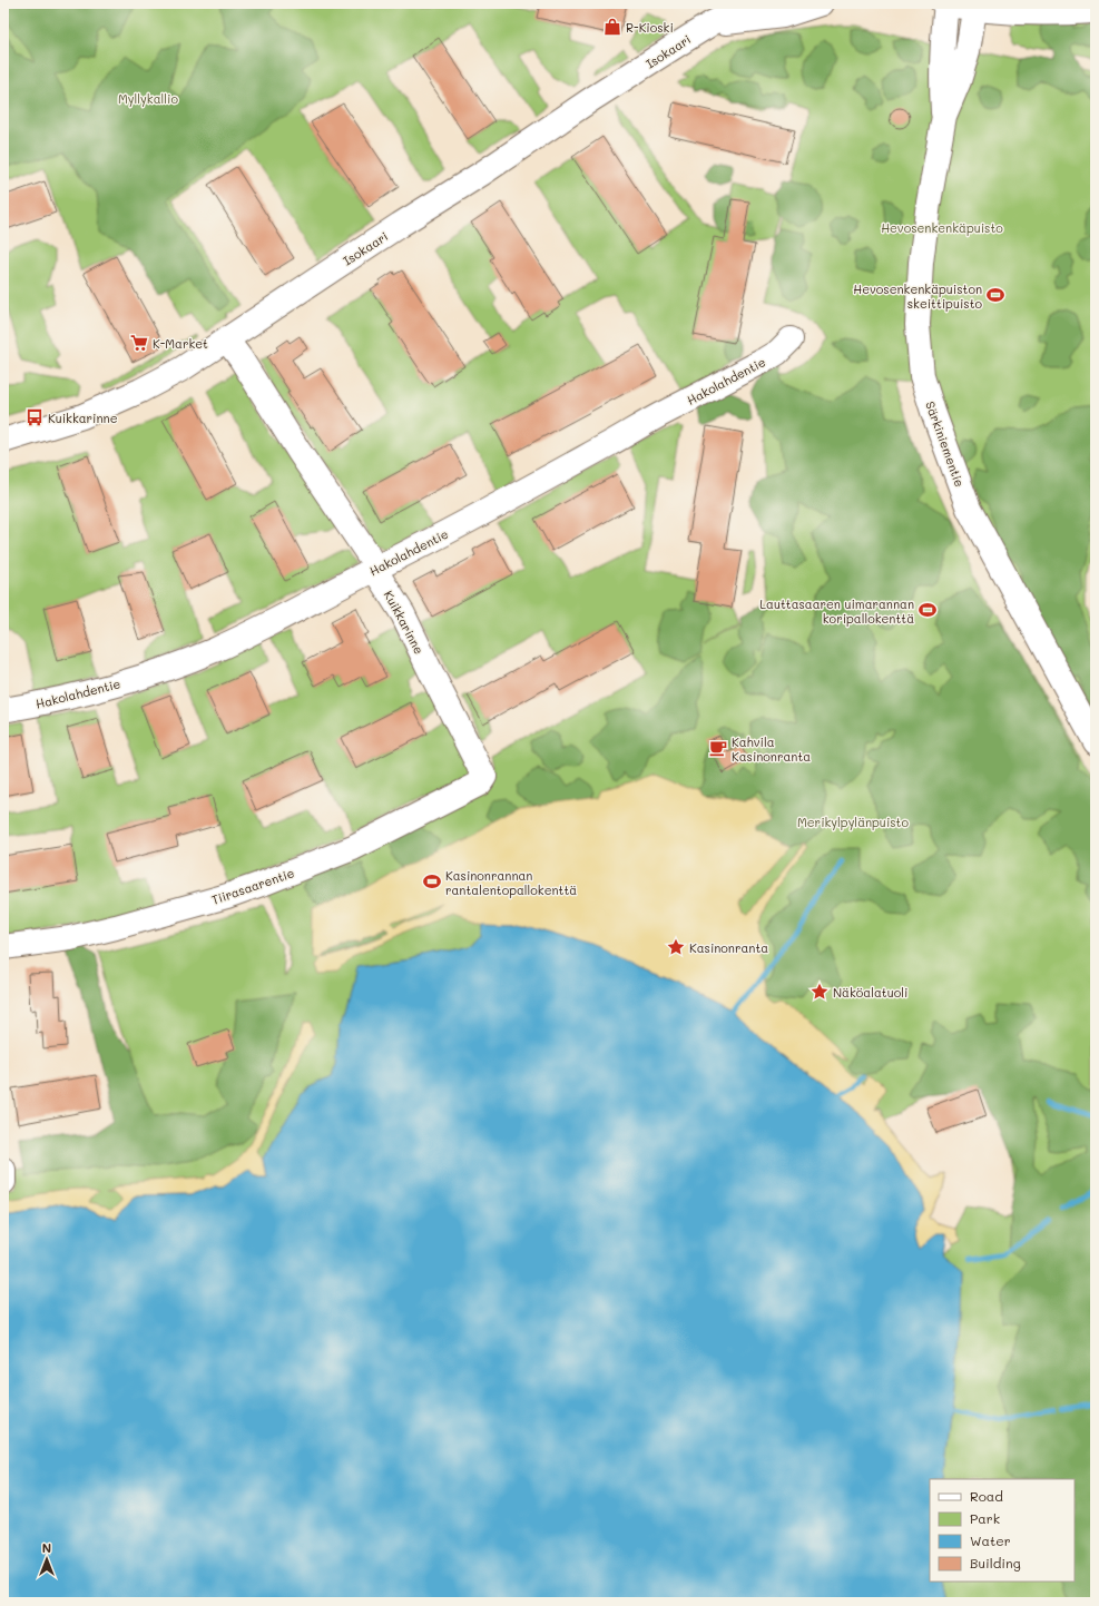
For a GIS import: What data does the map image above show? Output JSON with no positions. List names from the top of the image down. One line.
{"streets":{"street":["Isokaari","Hakolahdentie","Särkiniementie","Kuikkarinne","Tiirasaarentie"]},"crossings":[["Isokaari","Kuikkarinne"],["Hakolahdentie","Kuikkarinne"],["Kuikkarinne","Tiirasaarentie"]],"parks":["Myllykallio","Hevosenkenkäpuisto","Merikylpylänpuisto"],"places":{"shop":["R-Kioski"],"sports":["Hevosenkenkäpuiston skeittipuisto","Lauttasaaren uimarannan koripallokenttä","Kasinonrannan rantalentopallokenttä"],"supermarket":["K-Market"],"bus stop":["Kuikkarinne"],"cafe":["Kahvila Kasinonranta"],"place":["Kasinonranta","Näköalatuoli"]},"legend":["Road","Park","Water","Building"],"north":"top"}
